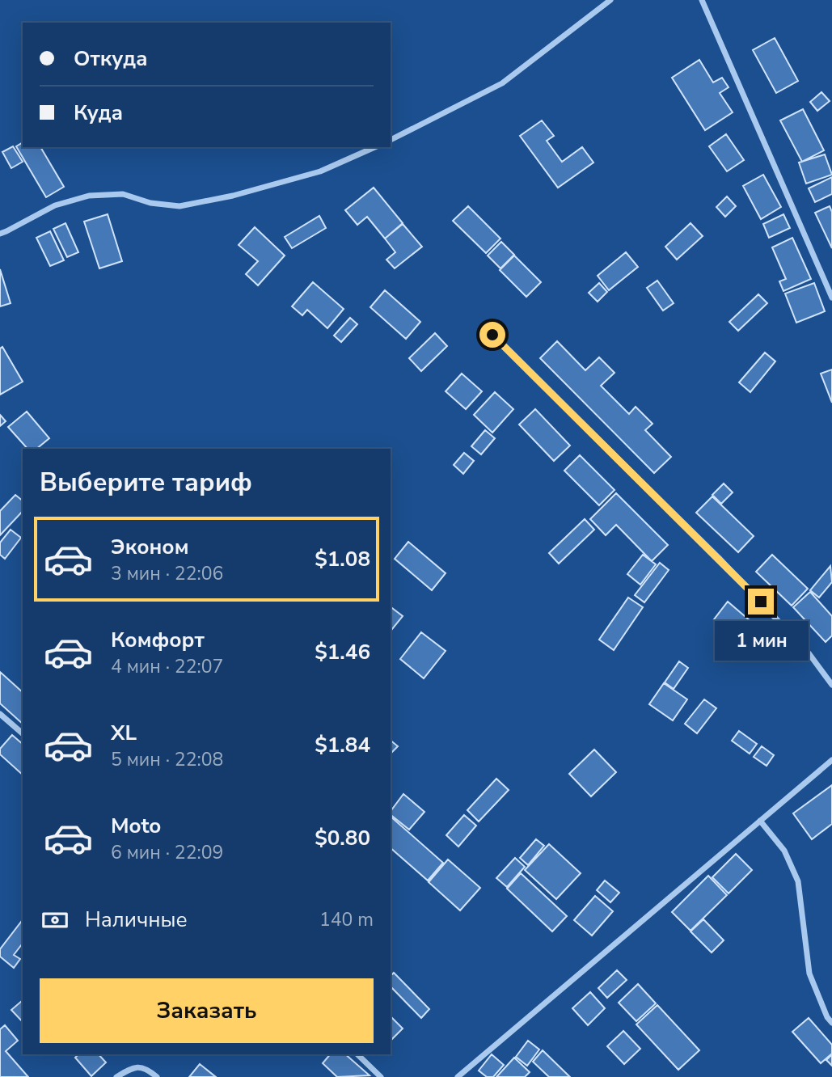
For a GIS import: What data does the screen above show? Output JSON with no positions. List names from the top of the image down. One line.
{"page":{"banner":["Откуда","Куда"],"heading":"Выберите тариф","list":[{"name":"Эконом","note":"3 мин · 22:06","value":"$1.08"},{"name":"Комфорт","note":"4 мин · 22:07","value":"$1.46"},{"name":"XL","note":"5 мин · 22:08","value":"$1.84"},{"name":"Moto","note":"6 мин · 22:09","value":"$0.80"}],"bubble":"1 мин","pay":["Наличные","140 m"],"buttons":"Заказать"}}
